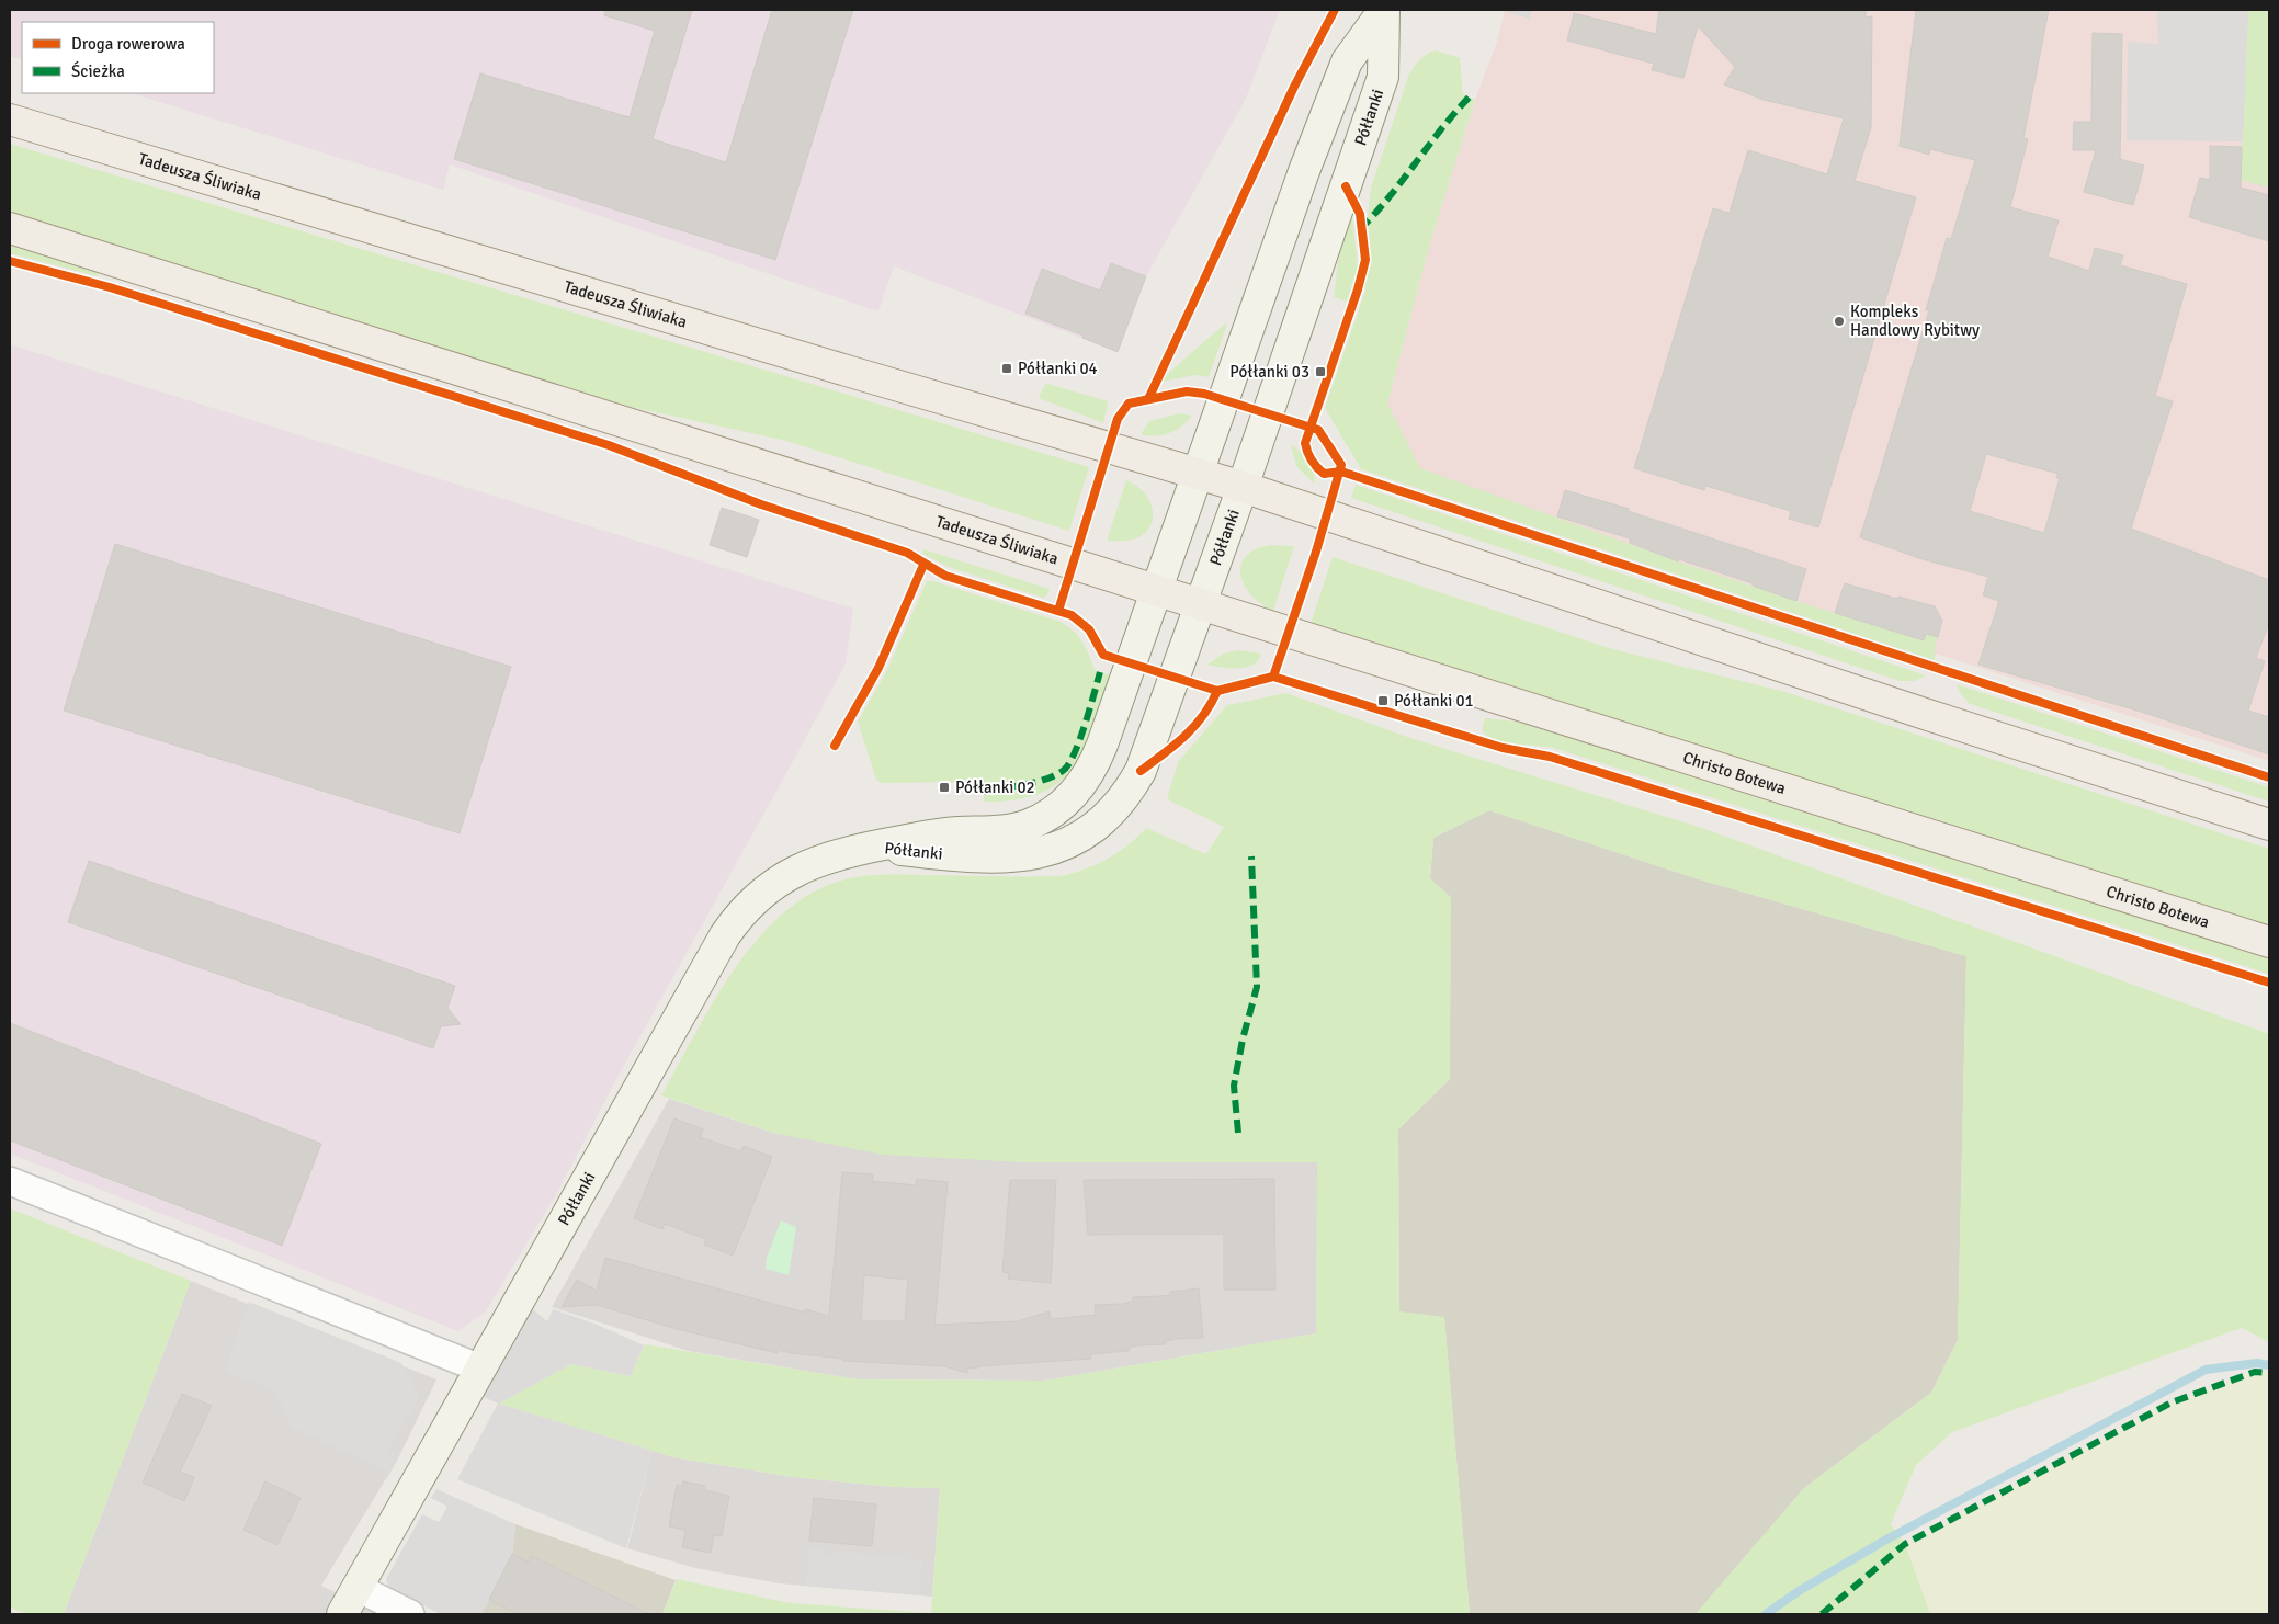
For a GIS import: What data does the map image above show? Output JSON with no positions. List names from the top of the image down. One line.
{"streets":{"main road":["Tadeusza Śliwiaka","Christo Botewa"],"street":["Półłanki"]},"crossings":[["Półłanki","Tadeusza Śliwiaka"],["Półłanki","Christo Botewa"],["Tadeusza Śliwiaka","Christo Botewa"]],"places":{"other":["Kompleks Handlowy Rybitwy"],"transit":["Półłanki 04","Półłanki 03","Półłanki 01","Półłanki 02"]},"legend":["Droga rowerowa","Ścieżka"]}
